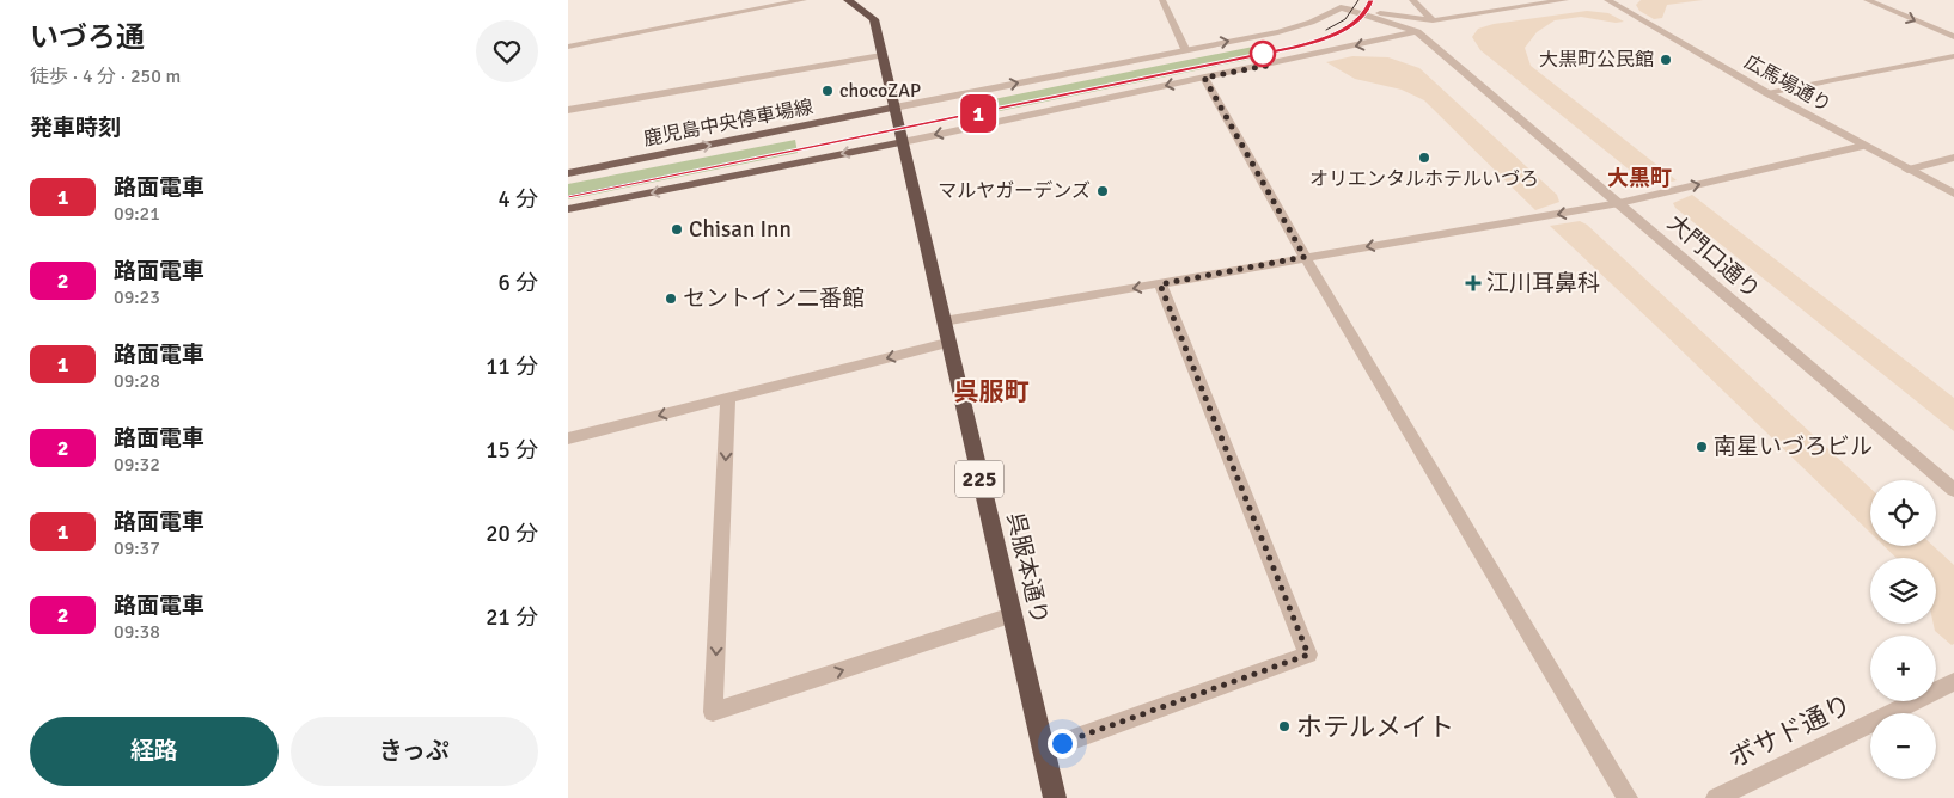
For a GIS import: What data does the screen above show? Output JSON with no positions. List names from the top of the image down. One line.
{"streets":{"highway":["225","呉服本通り"],"main road":["鹿児島中央停車場線"],"street":["広馬場通り","大門口通り","ボサド通り"]},"crossings":[["鹿児島中央停車場線","225"],["225","呉服本通り"]],"districts":["大黒町","呉服町"],"places":{"other":["大黒町公民館","chocoZAP","オリエンタルホテルいづろ","マルヤガーデンズ","Chisan Inn","セントイン二番館","南星いづろビル","ホテルメイト"],"health":["江川耳鼻科"]},"lines":["tram line 1"],"page":{"heading":[["いづろ通","徒歩 · 4 分 · 250 m"],"発車時刻"],"on_map":"1","list":[{"mark":"1","name":"路面電車","note":"09:21","value":"4 分"},{"mark":"2","name":"路面電車","note":"09:23","value":"6 分"},{"mark":"1","name":"路面電車","note":"09:28","value":"11 分"},{"mark":"2","name":"路面電車","note":"09:32","value":"15 分"},{"mark":"1","name":"路面電車","note":"09:37","value":"20 分"},{"mark":"2","name":"路面電車","note":"09:38","value":"21 分"}],"map_buttons":["+","−"],"buttons":["経路","きっぷ"]}}
